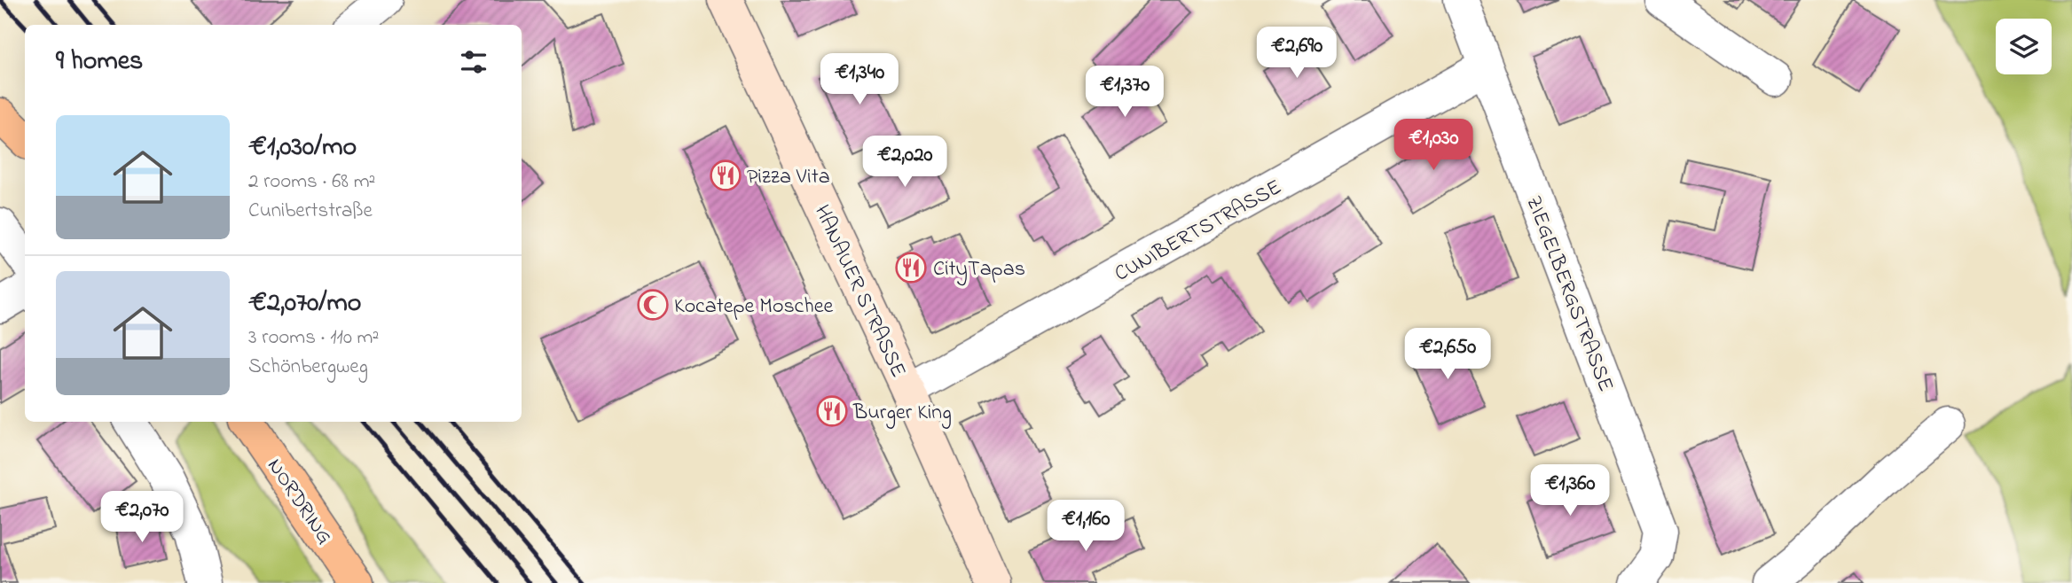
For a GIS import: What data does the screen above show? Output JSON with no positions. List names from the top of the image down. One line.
{"streets":{"main road":["HANAUER STRASSE","NORDRING"],"street":["CUNIBERTSTRASSE","ZIEGELBERGSTRASSE"]},"crossings":[["CUNIBERTSTRASSE","HANAUER STRASSE"],["CUNIBERTSTRASSE","ZIEGELBERGSTRASSE"]],"places":{"restaurant":["Pizza Vita","CityTapas","Burger King"],"mosque":["Kocatepe Moschee"]},"page":{"heading":"9 homes","price":["€2,690","€1,340","€1,370","€1,030","€2,020","€2,650","€1,360","€2,070","€1,160"],"list":[{"name":"€1,030/mo","note":"2 rooms · 68 m² · Cunibertstraße"},{"name":"€2,070/mo","note":"3 rooms · 110 m² · Schönbergweg"}]}}
